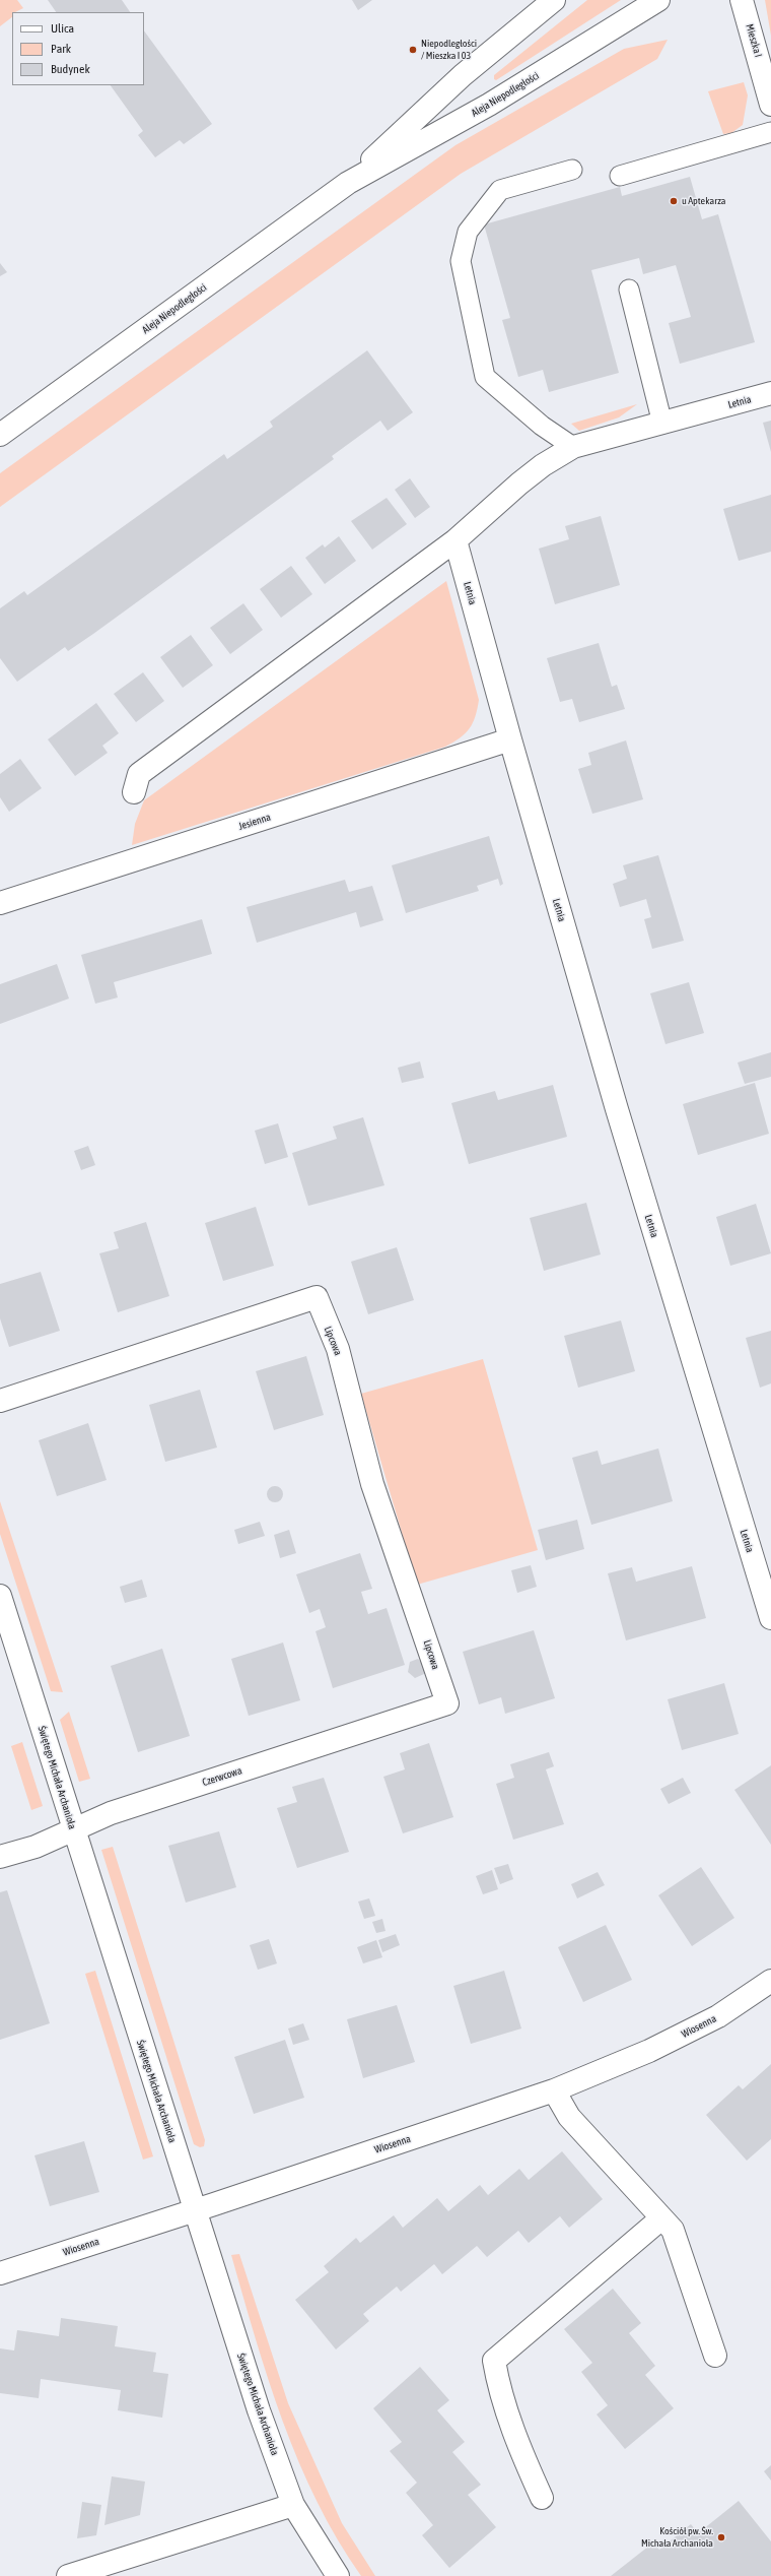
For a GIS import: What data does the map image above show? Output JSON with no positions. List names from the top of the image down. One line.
{"streets":{"street":["Mieszka I","Aleja Niepodległości","Letnia","Jesienna","Lipcowa","Czerwcowa","Świętego Michała Archanioła","Wiosenna"]},"crossings":[["Letnia","Jesienna"],["Lipcowa","Czerwcowa"],["Czerwcowa","Świętego Michała Archanioła"],["Świętego Michała Archanioła","Wiosenna"]],"places":["Niepodległości / Mieszka I 03","u Aptekarza","Kościół pw. Św. Michała Archanioła"],"legend":["Ulica","Park","Budynek"]}
